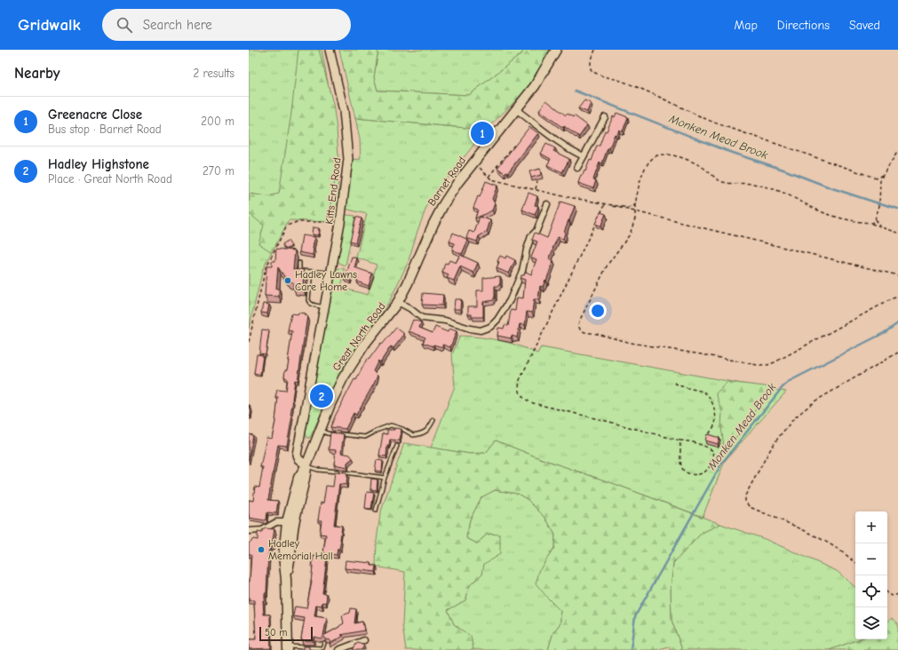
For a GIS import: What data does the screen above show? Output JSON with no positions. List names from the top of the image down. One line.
{"streets":{"main road":["Barnet Road","Great North Road"],"street":["Kitts End Road"]},"crossings":[["Barnet Road","Great North Road"],["Kitts End Road","Great North Road"]],"water":["Monken Mead Brook"],"places":["Hadley Lawns Care Home","Hadley Memorial Hall"],"scale_bar":"50 m","page":{"header":"Gridwalk","search":"Search here","nav":["Map","Directions","Saved"],"heading":["Nearby","2 results"],"list":[{"mark":"1","name":"Greenacre Close","note":"Bus stop · Barnet Road","value":"200 m"},{"mark":"2","name":"Hadley Highstone","note":"Place · Great North Road","value":"270 m"}],"pins":["1","2"],"map_buttons":["+","−"],"scale":"50 m"}}
